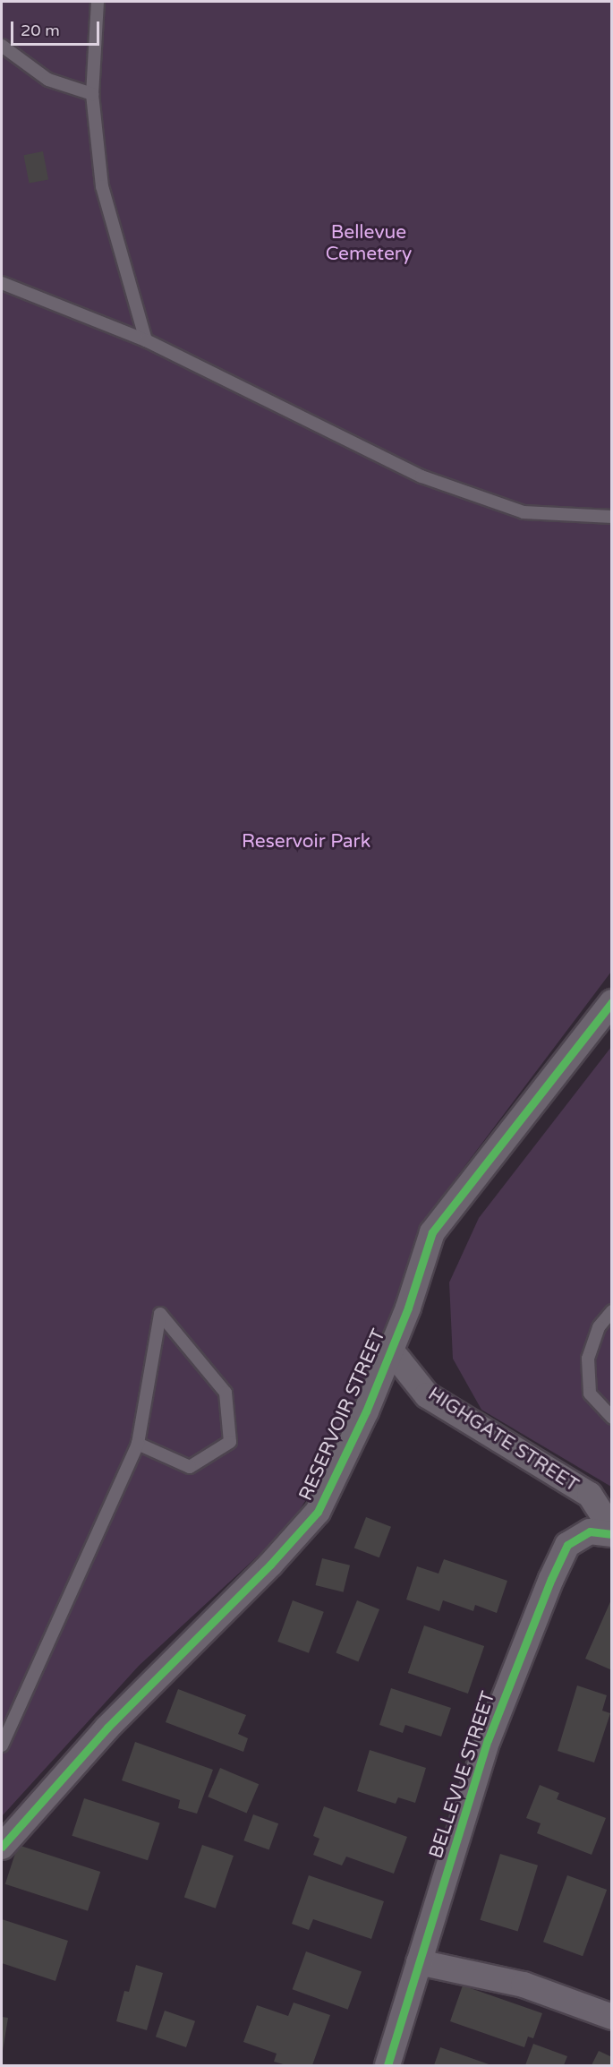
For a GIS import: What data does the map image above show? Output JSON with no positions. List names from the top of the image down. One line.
{"streets":{"street":["RESERVOIR STREET","HIGHGATE STREET","BELLEVUE STREET"]},"crossings":[["RESERVOIR STREET","HIGHGATE STREET"]],"parks":["Bellevue Cemetery","Reservoir Park"],"scale_bar":"20 m"}
